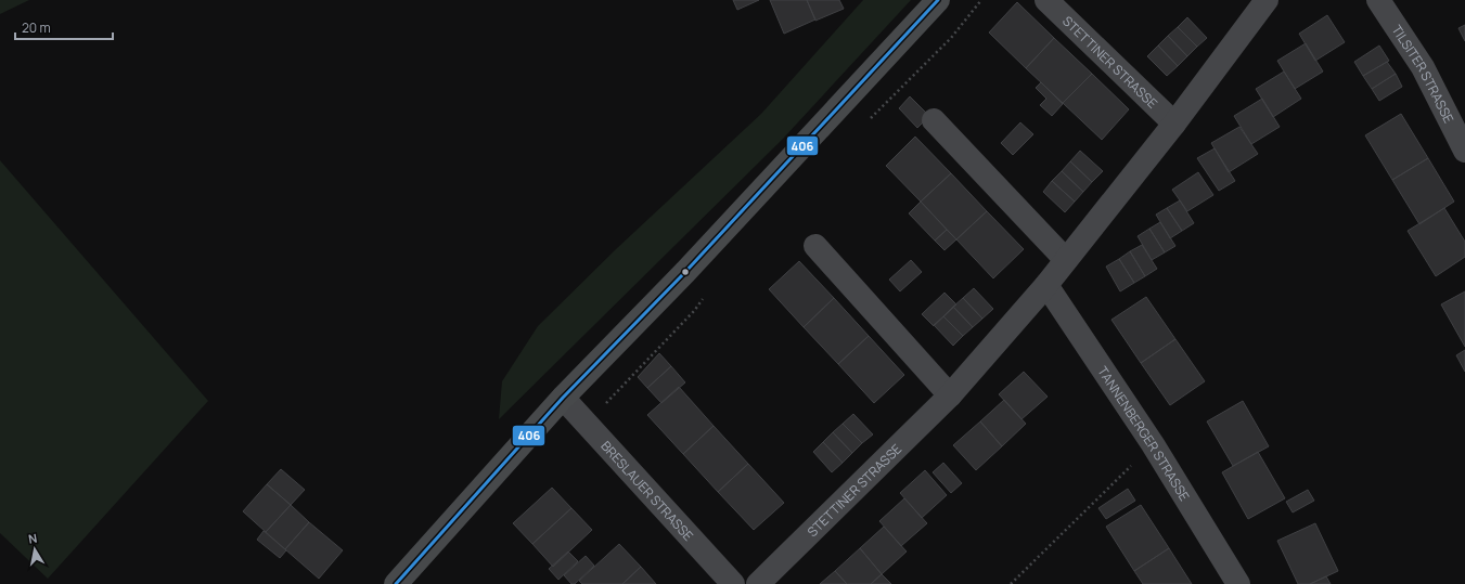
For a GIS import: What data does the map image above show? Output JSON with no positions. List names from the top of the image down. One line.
{"streets":{"street":["STETTINER STRASSE","TILSITER STRASSE","TANNENBERGER STRASSE","BRESLAUER STRASSE"]},"crossings":[["STETTINER STRASSE","TANNENBERGER STRASSE"]],"lines":["transit line 406"],"scale_bar":"20 m","north":"top"}
